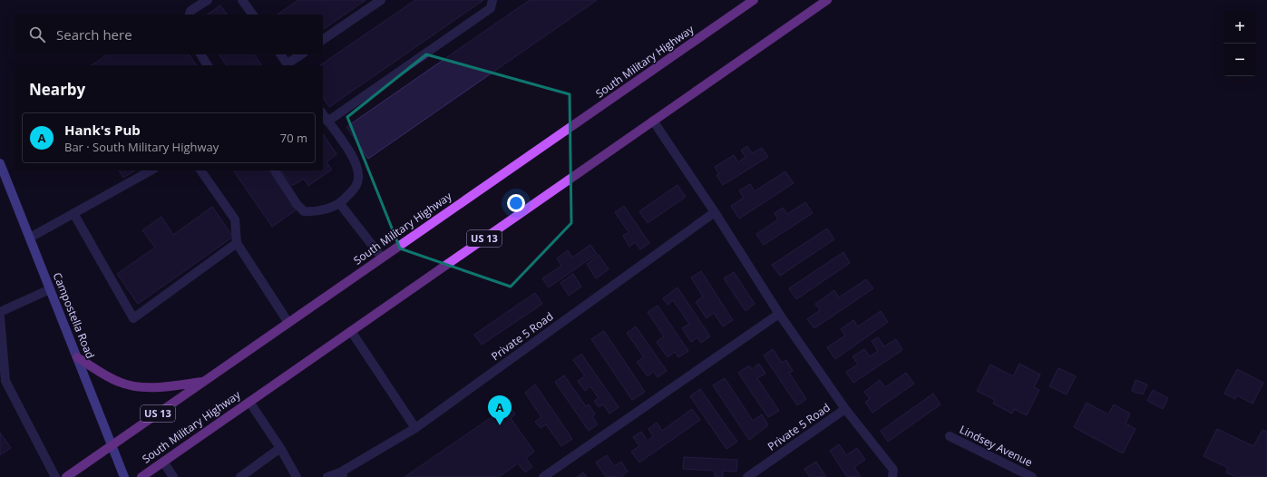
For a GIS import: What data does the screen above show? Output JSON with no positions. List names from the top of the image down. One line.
{"streets":{"main road":["South Military Highway","US 13","Campostella Road"],"street":["Private 5 Road","Lindsey Avenue"]},"crossings":[["South Military Highway","Campostella Road"],["South Military Highway","Private 5 Road"]],"page":{"map_buttons":["+","−"],"search":"Search here","heading":"Nearby","list":[{"mark":"A","name":"Hank's Pub","note":"Bar · South Military Highway","value":"70 m"}],"pins":"A"}}
